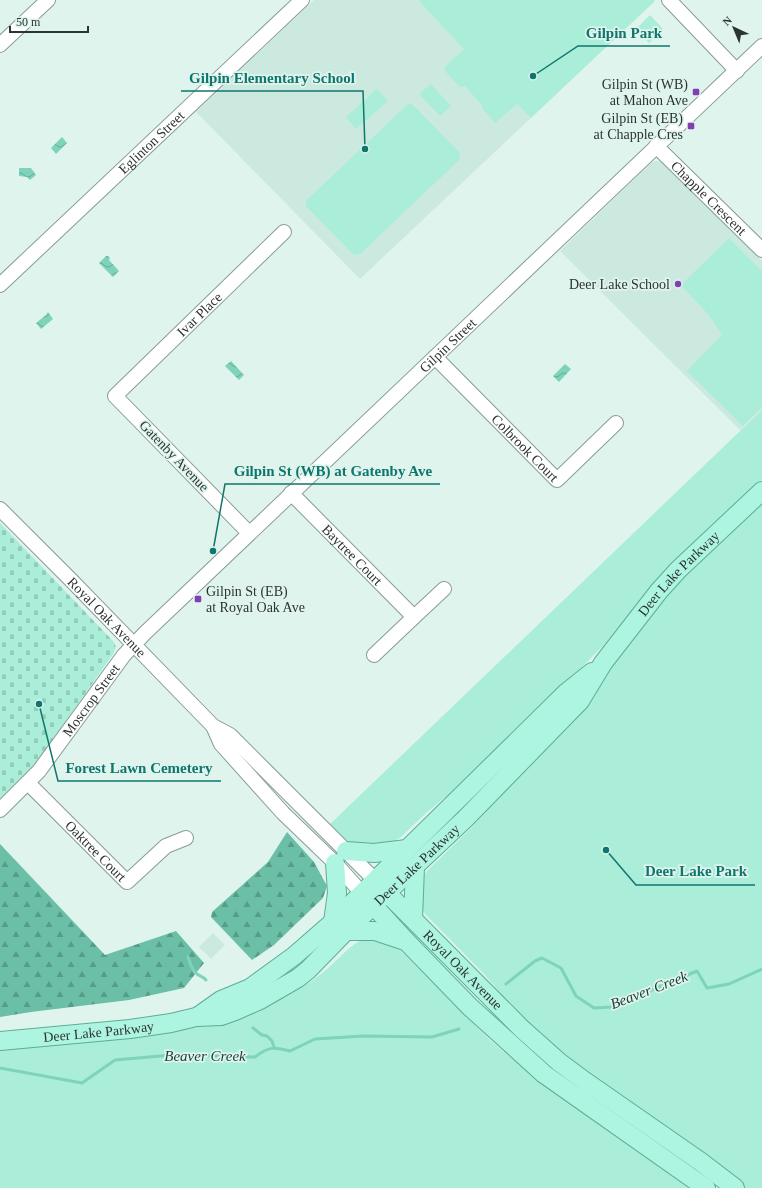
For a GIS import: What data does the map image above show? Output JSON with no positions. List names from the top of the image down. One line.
{"streets":{"main road":["Deer Lake Parkway","Royal Oak Avenue"],"street":["Eglinton Street","Chapple Crescent","Ivar Place","Gilpin Street","Colbrook Court","Gatenby Avenue","Baytree Court","Moscrop Street","Oaktree Court"]},"crossings":[["Chapple Crescent","Gilpin Street"],["Ivar Place","Gatenby Avenue"],["Gilpin Street","Colbrook Court"],["Gilpin Street","Gatenby Avenue"],["Gilpin Street","Baytree Court"],["Gilpin Street","Royal Oak Avenue"],["Gilpin Street","Moscrop Street"],["Deer Lake Parkway","Royal Oak Avenue"],["Royal Oak Avenue","Moscrop Street"],["Moscrop Street","Oaktree Court"]],"water":["Beaver Creek"],"places":{"other":["Gilpin Park","Gilpin Elementary School","Deer Lake School","Gilpin St (WB) at Gatenby Ave","Forest Lawn Cemetery","Deer Lake Park"],"transit":["Gilpin St (WB) at Mahon Ave","Gilpin St (EB) at Chapple Cres","Gilpin St (EB) at Royal Oak Ave"]},"scale_bar":"50 m","north":"top left"}
